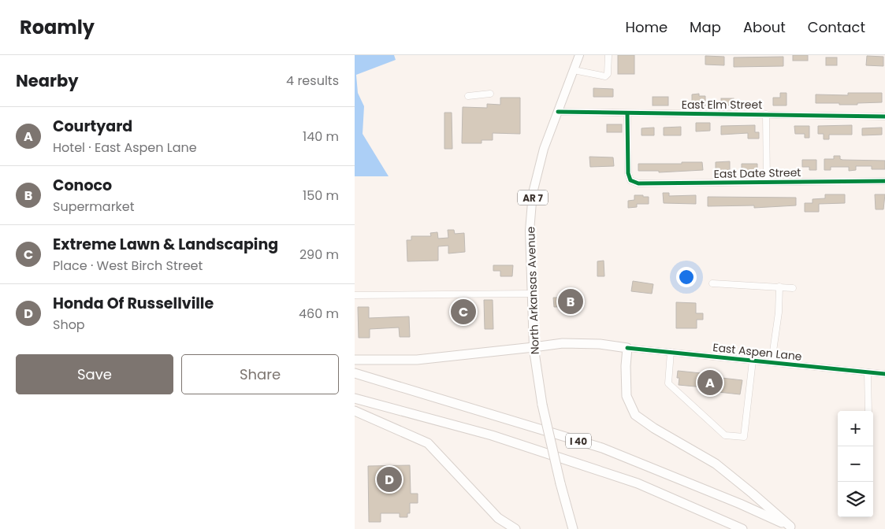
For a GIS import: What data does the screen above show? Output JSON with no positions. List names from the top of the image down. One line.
{"streets":{"highway":["AR 7","North Arkansas Avenue","East Aspen Lane","I 40"],"street":["East Elm Street","East Date Street"]},"crossings":[["East Elm Street","East Date Street"],["East Elm Street","North Arkansas Avenue"],["North Arkansas Avenue","East Aspen Lane"]],"page":{"header":"Roamly","nav":["Home","Map","About","Contact"],"heading":["Nearby","4 results"],"list":[{"mark":"A","name":"Courtyard","note":"Hotel · East Aspen Lane","value":"140 m"},{"mark":"B","name":"Conoco","note":"Supermarket","value":"150 m"},{"mark":"C","name":"Extreme Lawn & Landscaping","note":"Place · West Birch Street","value":"290 m"},{"mark":"D","name":"Honda Of Russellville","note":"Shop","value":"460 m"}],"pins":["B","C","A","D"],"buttons":["Save","Share"],"map_buttons":["+","−"]}}
